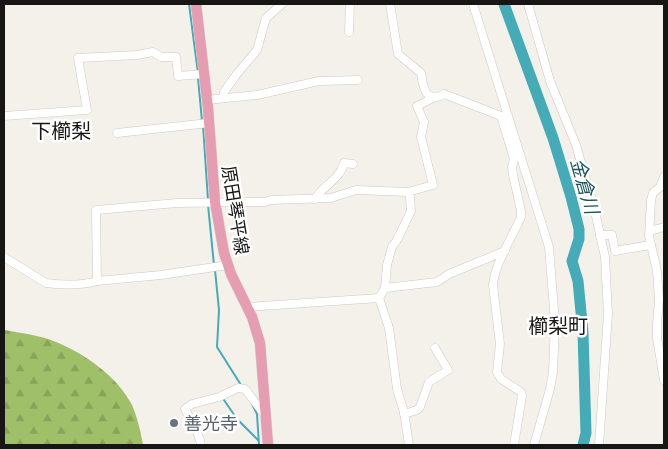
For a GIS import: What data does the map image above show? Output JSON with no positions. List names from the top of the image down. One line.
{"streets":{"main road":["原田琴平線"]},"districts":["下櫛梨","櫛梨町"],"water":["金倉川"],"places":["善光寺"]}
